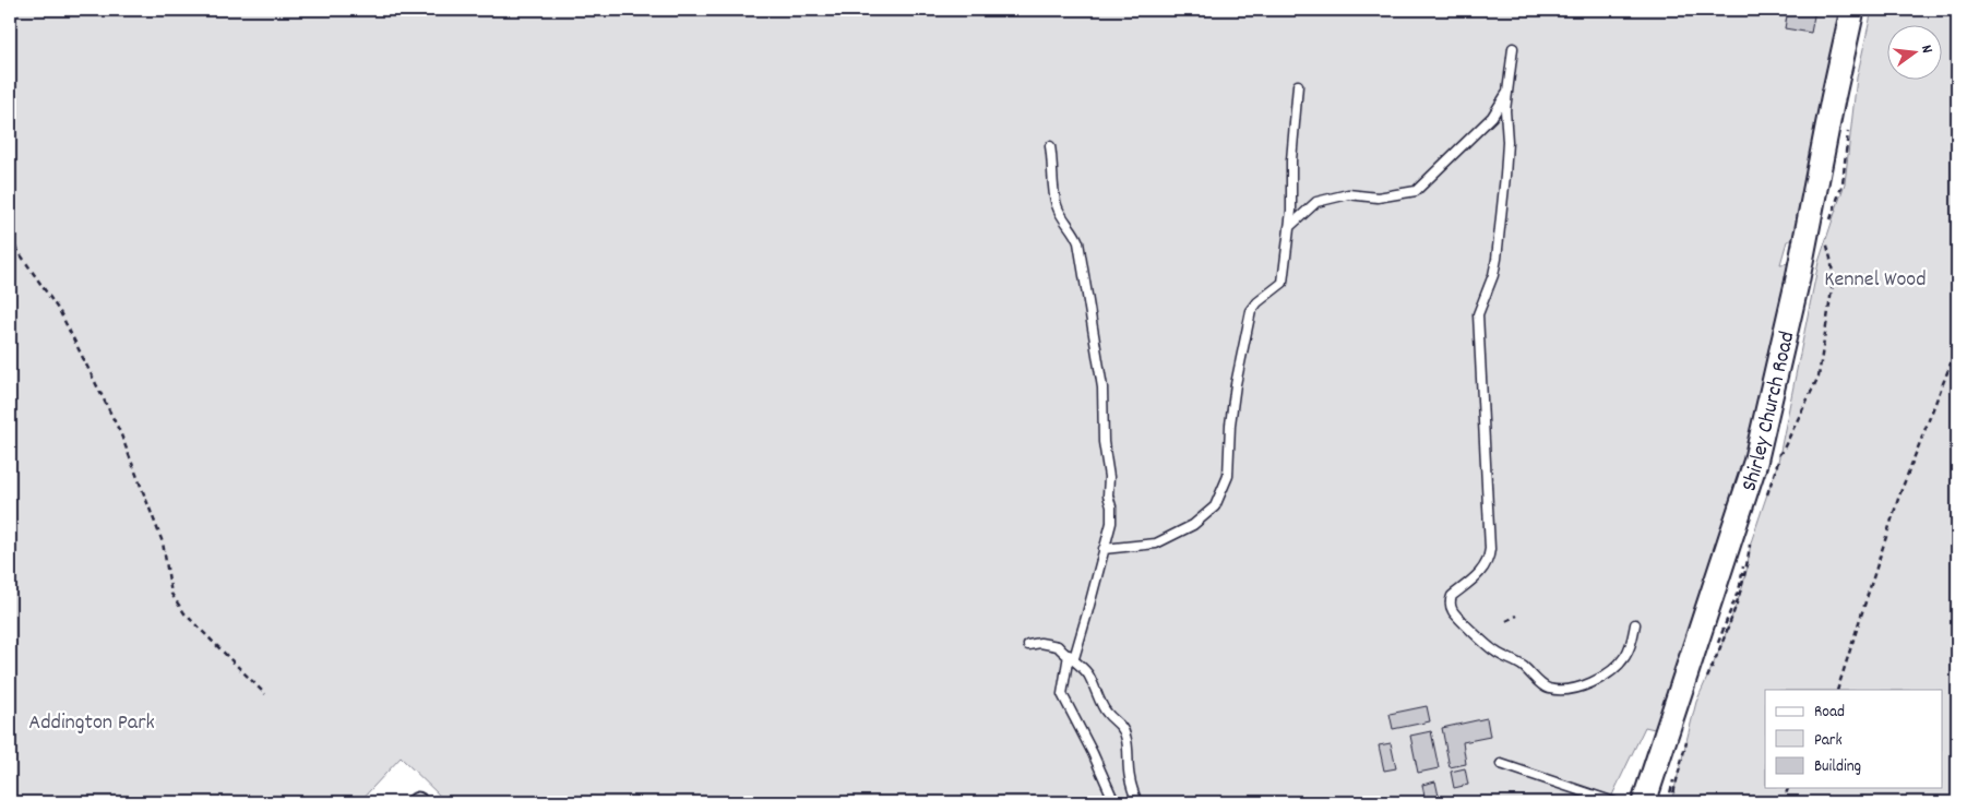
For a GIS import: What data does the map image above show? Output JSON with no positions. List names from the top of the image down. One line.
{"streets":{"street":["Shirley Church Road"]},"parks":["Kennel Wood","Addington Park"],"legend":["Road","Park","Building"],"north":"right"}
